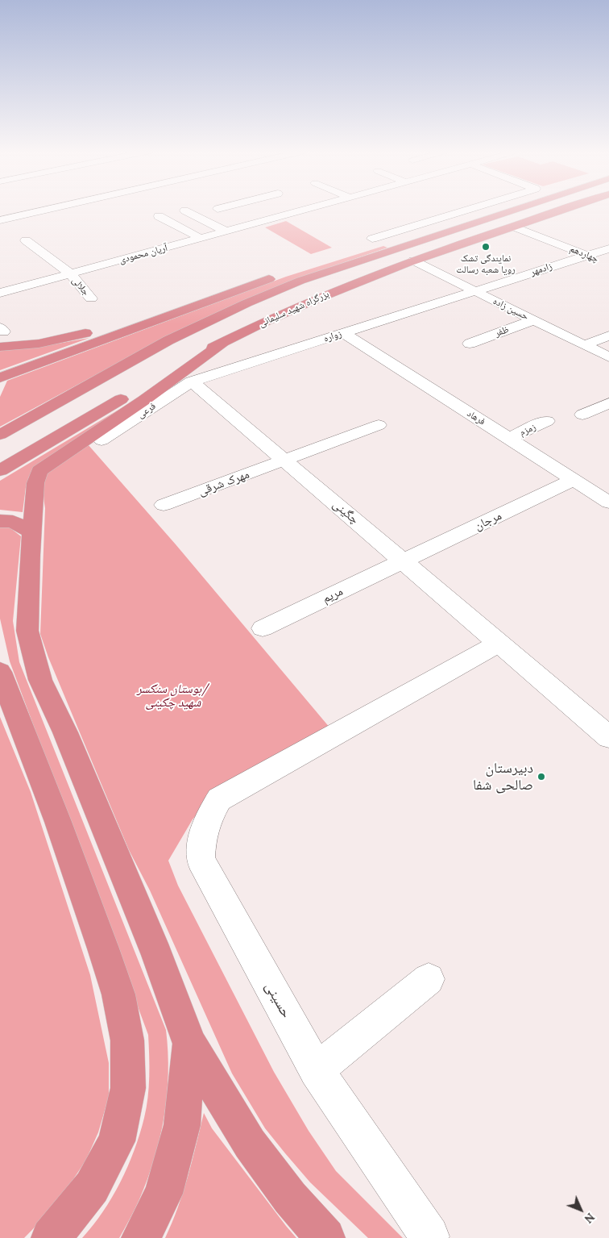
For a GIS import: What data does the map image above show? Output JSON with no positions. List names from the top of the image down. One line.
{"streets":{"highway":["بزرگراه شهید سلیمانی"],"street":["آریان محمودی","چهاردهم","زادمهر","جلالی","حسین زاده","ظفر","زواره","فرعی","فرهاد","زمزم","مهرک شرقی","چگینی","مرجان","مریم","حسینی"]},"crossings":[["آریان محمودی","جلالی"],["چهاردهم","زادمهر"],["چهاردهم","بزرگراه شهید سلیمانی"],["زادمهر","حسین زاده"],["زادمهر","زواره"],["بزرگراه شهید سلیمانی","حسین زاده"],["حسین زاده","ظفر"],["حسین زاده","زواره"],["زواره","فرعی"],["زواره","فرهاد"],["زواره","چگینی"],["فرعی","چگینی"],["فرهاد","زمزم"],["فرهاد","مرجان"],["مهرک شرقی","چگینی"],["چگینی","مرجان"],["چگینی","مریم"],["چگینی","حسینی"],["مرجان","مریم"]],"parks":["بوستان سنگسر/ شهید چگینی"],"places":["نمایندگی تشک رویا شعبه رسالت","دبیرستان صالحی شفا"],"north":"bottom right"}
